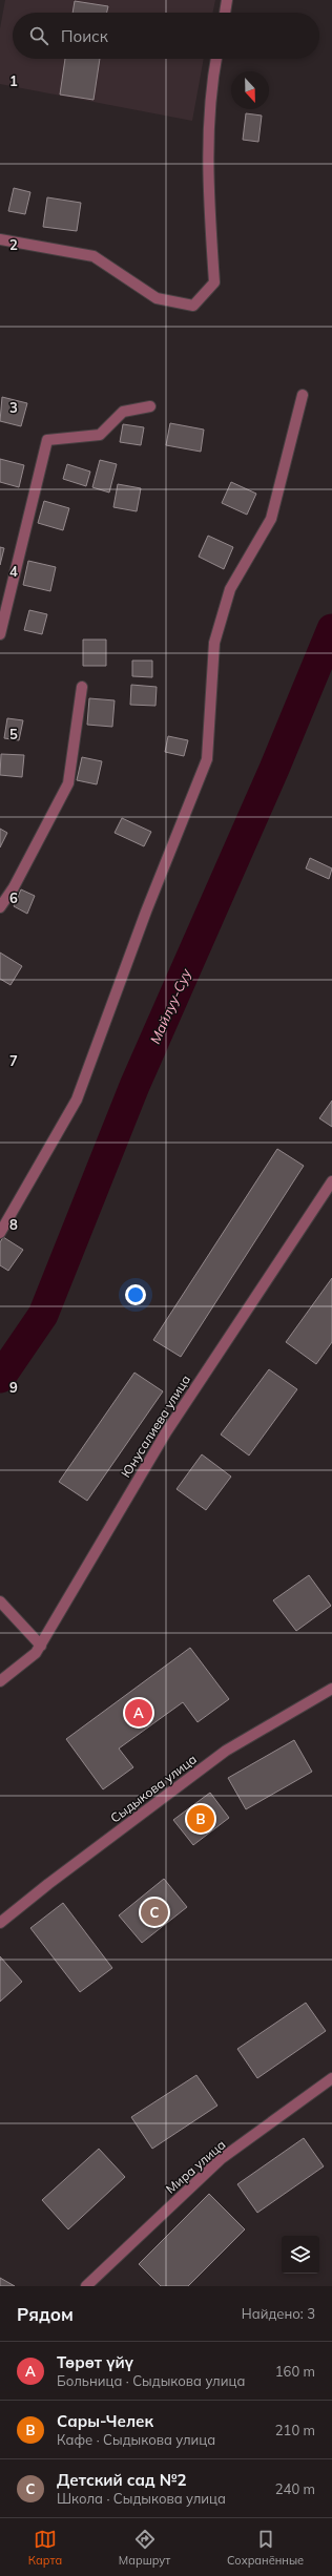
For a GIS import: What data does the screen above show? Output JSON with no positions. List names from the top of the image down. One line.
{"streets":{"street":["Юнусалиева улица","Сыдыкова улица","Мира улица"]},"water":["Майлуу-Суу"],"north":"bottom","page":{"search":"Поиск","pins":["A","B","C"],"heading":["Рядом","Найдено: 3"],"list":[{"mark":"A","name":"Төрөт үйү","note":"Больница · Сыдыкова улица","value":"160 m"},{"mark":"B","name":"Сары-Челек","note":"Кафе · Сыдыкова улица","value":"210 m"},{"mark":"C","name":"Детский сад №2","note":"Школа · Сыдыкова улица","value":"240 m"}],"nav":["Карта","Маршрут","Сохранённые"]},"grid":{"rows":["1","2","3","4","5","6","7","8","9"]}}
